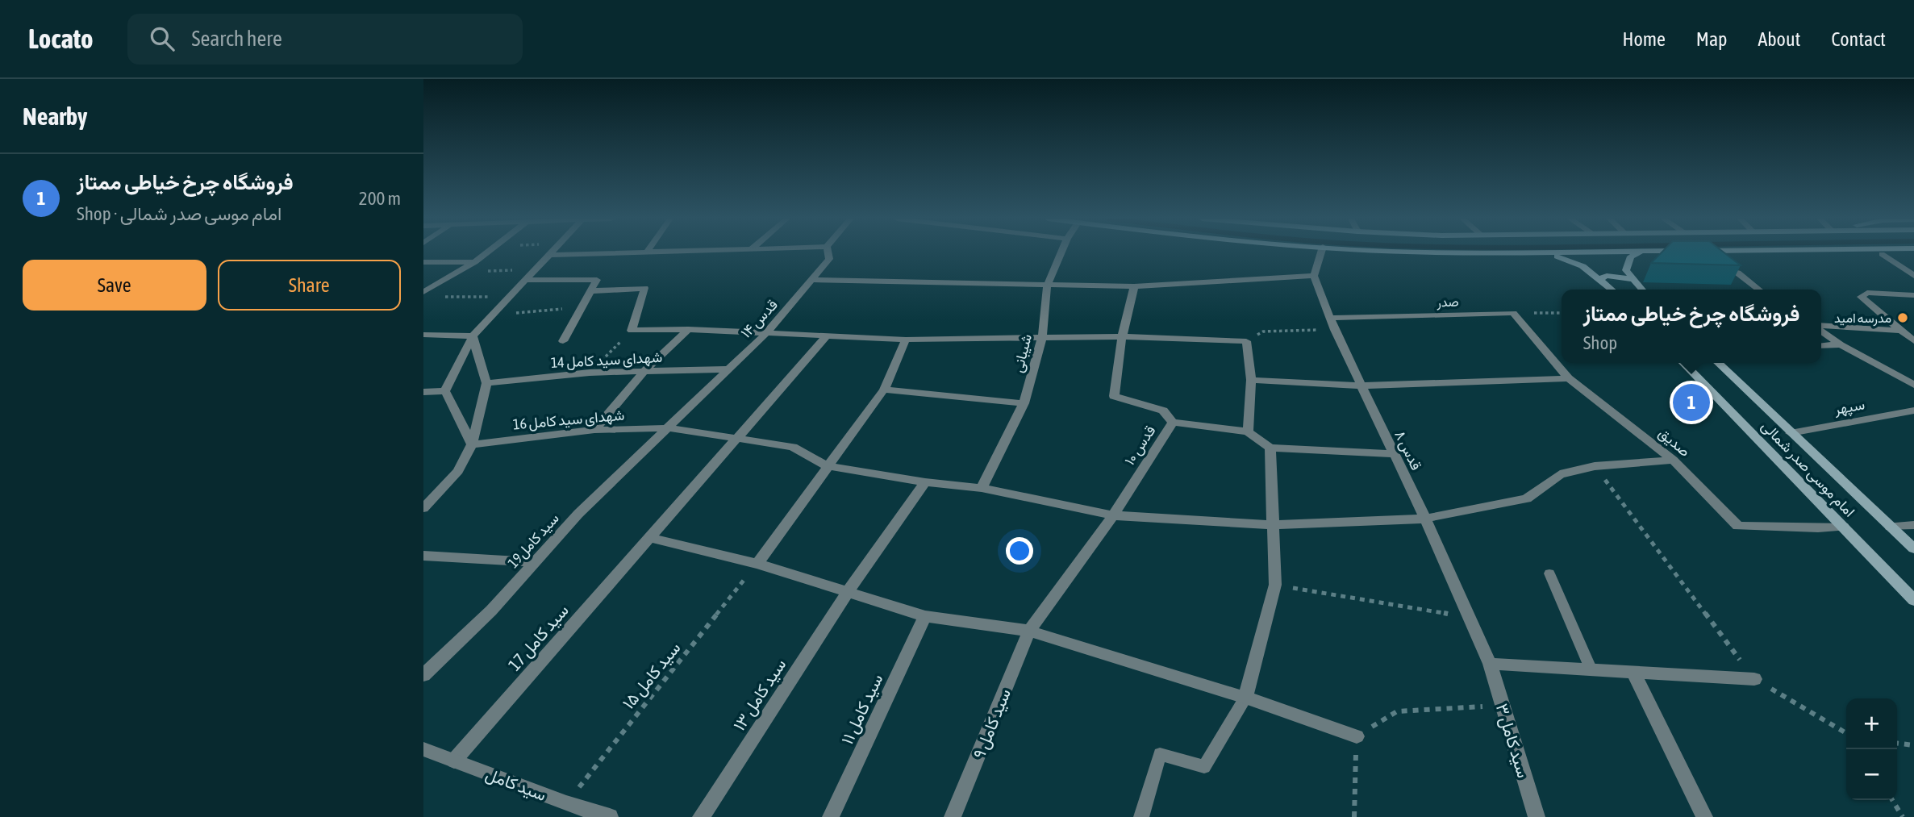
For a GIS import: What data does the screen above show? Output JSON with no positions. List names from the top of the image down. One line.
{"streets":{"main road":["امام موسی صدر شمالی"],"street":["صدر","قدس ۱۴","شیبانی","شهدای سید کامل 14","سپهر","شهدای سید کامل 16","صدیق","قدس ۱۰","قدس ۸","سید کامل19","سید کامل 17","سید کامل ۱۳","سید کامل ۱۱","سید کامل ۹","سید کامل ۳","سید کامل"],"path":["سید کامل ۱۵"]},"crossings":[["صدر","صدیق"],["صدر","قدس ۸"],["قدس ۱۴","شهدای سید کامل 14"],["قدس ۱۴","شهدای سید کامل 16"],["قدس ۱۴","سید کامل19"],["شیبانی","شهدای سید کامل 16"],["سپهر","امام موسی صدر شمالی"],["شهدای سید کامل 16","صدیق"],["شهدای سید کامل 16","قدس ۱۰"],["شهدای سید کامل 16","قدس ۸"],["شهدای سید کامل 16","سید کامل19"],["شهدای سید کامل 16","سید کامل 17"],["شهدای سید کامل 16","سید کامل ۱۳"],["صدیق","امام موسی صدر شمالی"],["قدس ۱۰","سید کامل ۹"],["قدس ۸","سید کامل ۳"],["سید کامل 17","سید کامل"],["سید کامل ۱۵","سید کامل"]],"places":["مدرسه امید"],"page":{"header":"Locato","search":"Search here","nav":["Home","Map","About","Contact"],"heading":"Nearby","list":[{"mark":"1","name":"فروشگاه چرخ خیاطی ممتاز","note":"Shop · امام موسی صدر شمالی","value":"200 m"}],"buttons":["Save","Share"],"popup":["فروشگاه چرخ خیاطی ممتاز","Shop"],"pins":"1","map_buttons":["+","−"]}}
